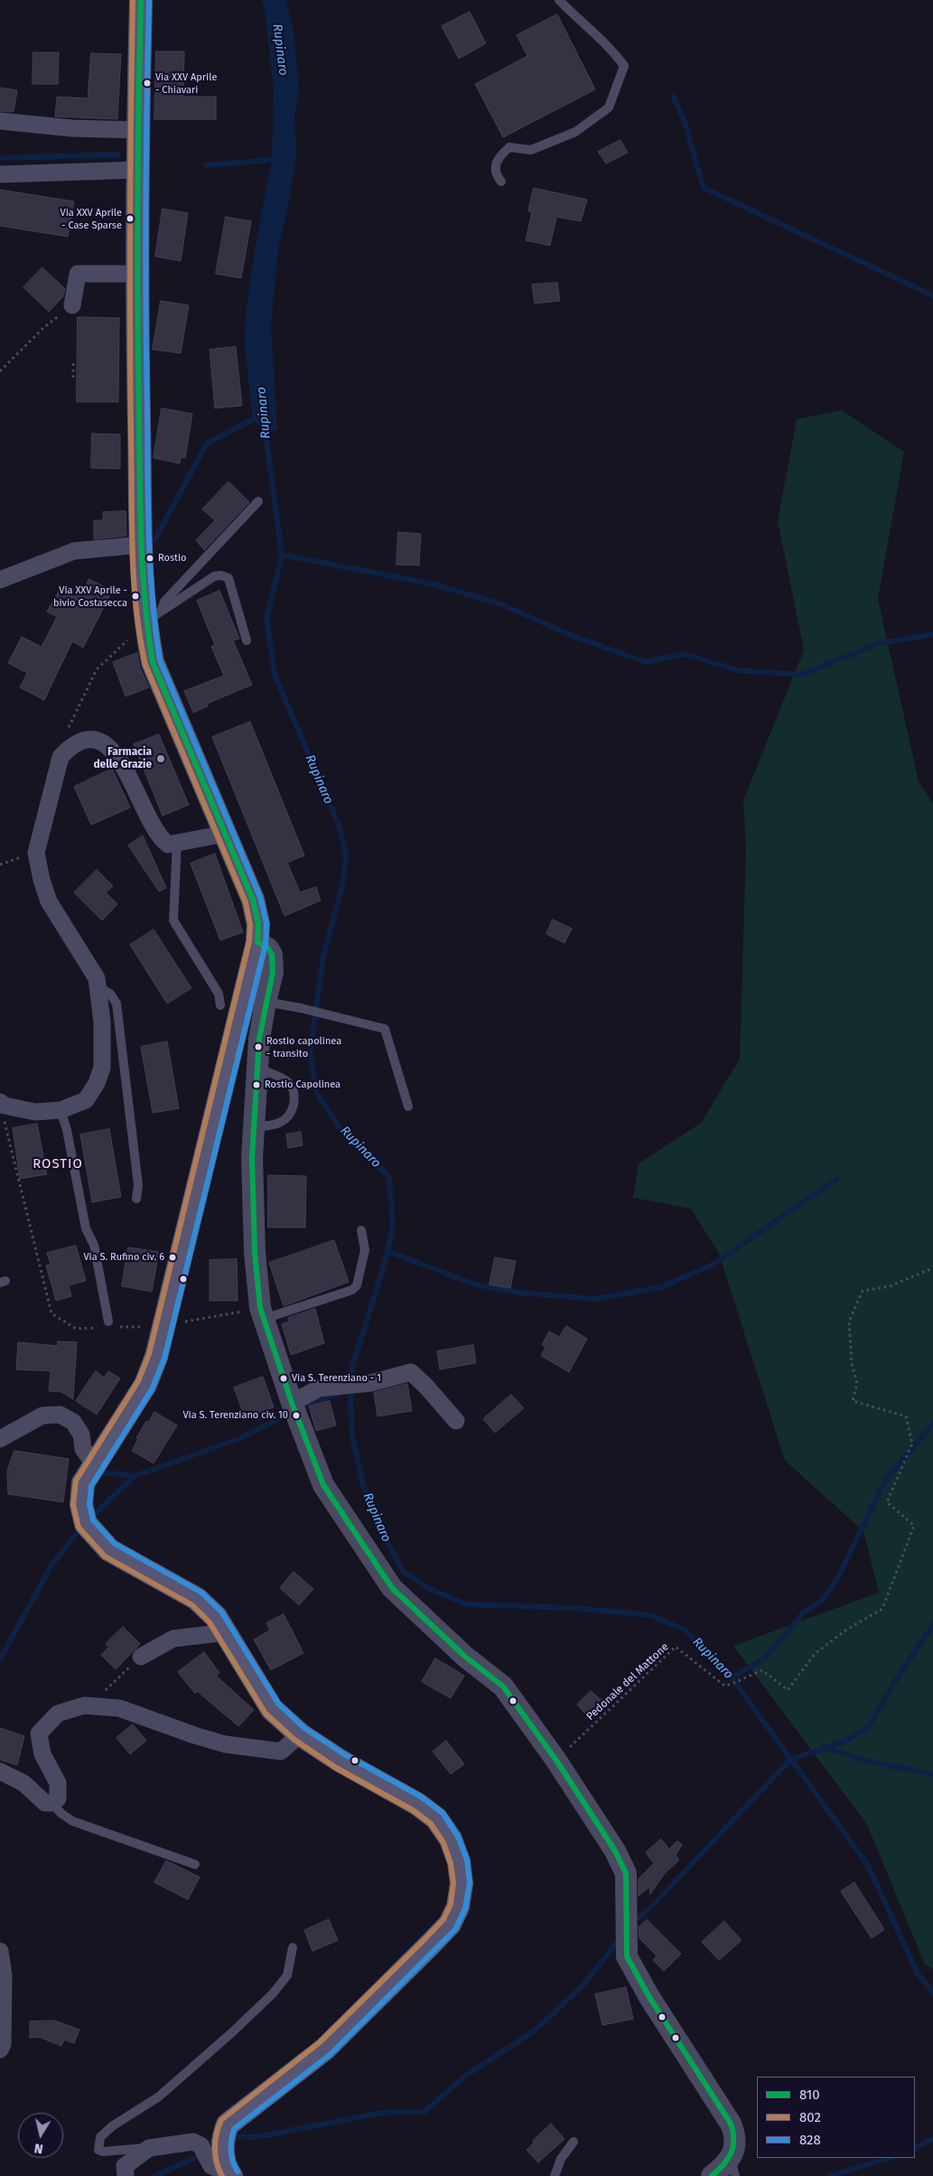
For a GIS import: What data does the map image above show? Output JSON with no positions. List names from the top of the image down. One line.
{"streets":{"path":["Pedonale del Mattone"]},"districts":["ROSTIO"],"water":["Rupinaro"],"places":["Via XXV Aprile - Chiavari","Via XXV Aprile - Case Sparse","Rostio","Via XXV Aprile - bivio Costasecca","Farmacia delle Grazie","Rostio capolinea - transito","Rostio Capolinea","Via S. Rufino civ. 6","Via S. Terenziano - 1","Via S. Terenziano civ. 10"],"lines":["transit line 810","transit line 802","transit line 828"],"legend":["810","802","828"],"north":"bottom"}
